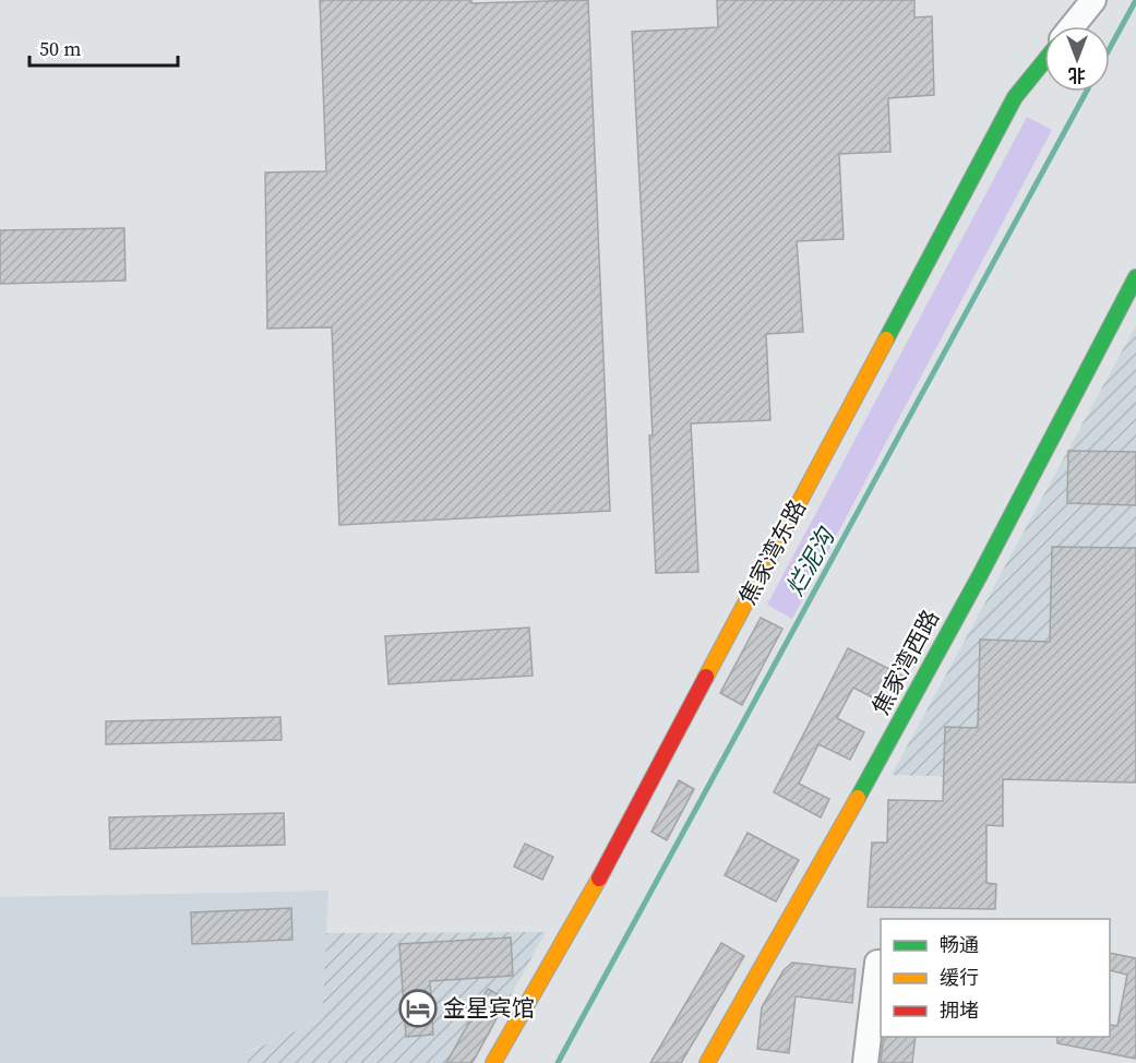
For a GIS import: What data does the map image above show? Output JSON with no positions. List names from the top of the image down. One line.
{"streets":{"street":["焦家湾东路","焦家湾西路"]},"water":["烂泥沟"],"places":{"hotel":["金星宾馆"]},"legend":["畅通","缓行","拥堵"],"scale_bar":"50 m","north":"bottom"}
